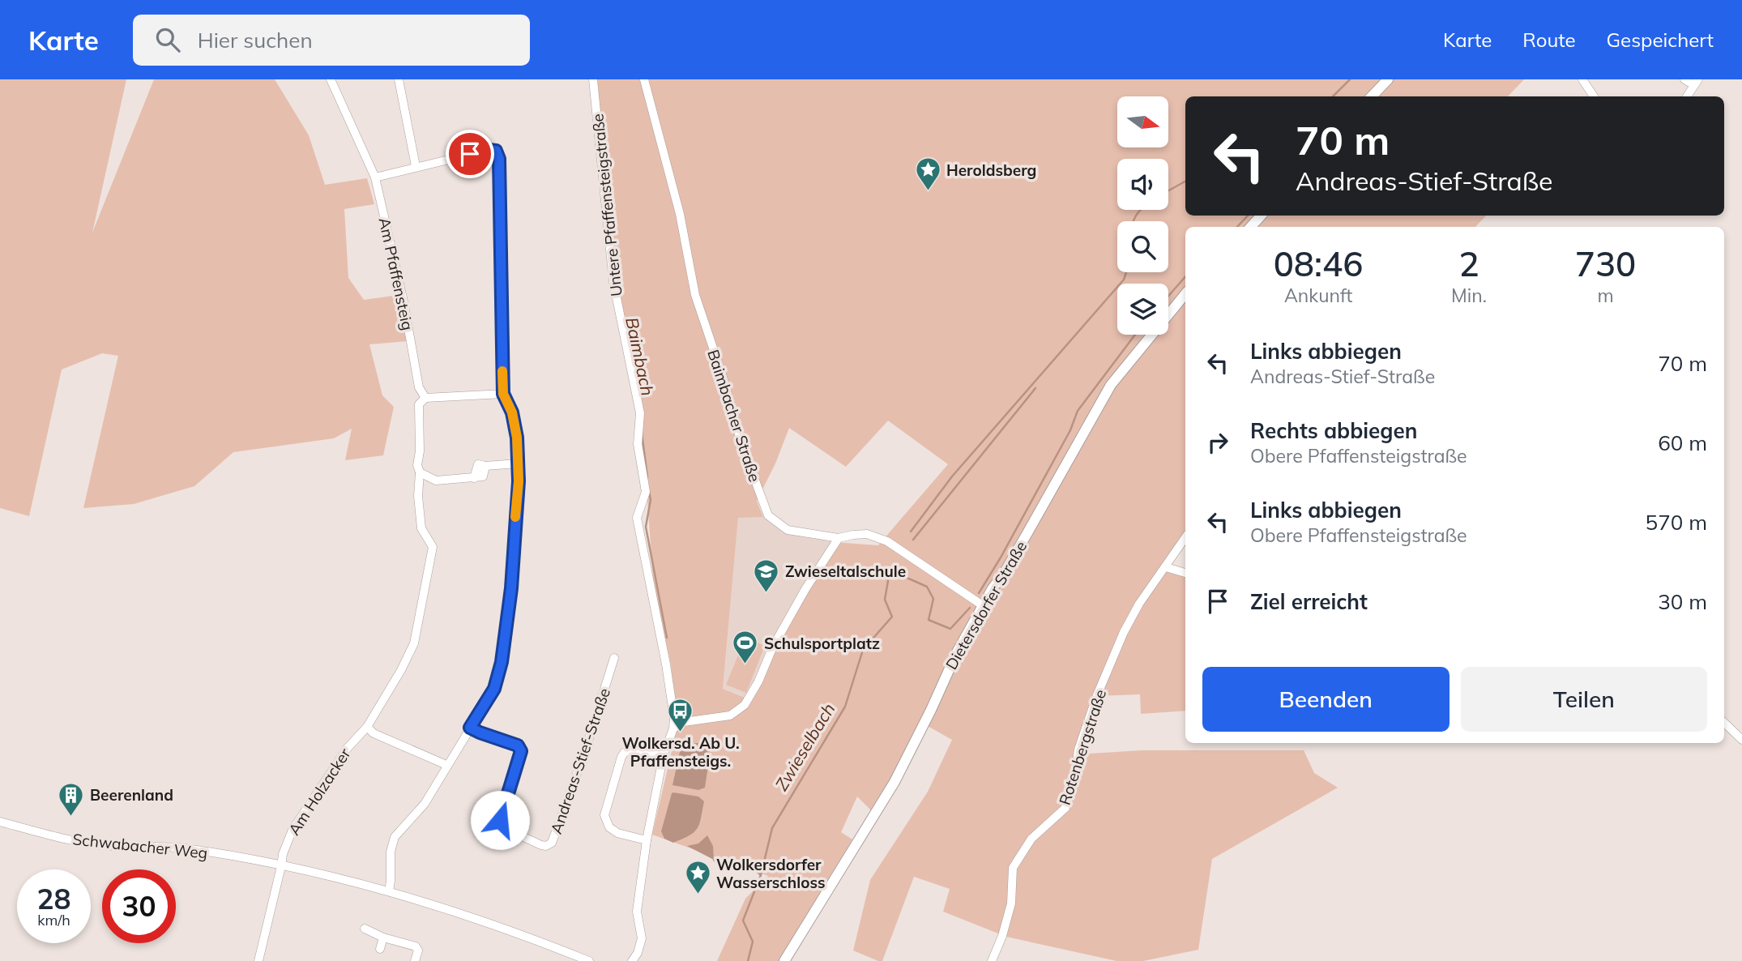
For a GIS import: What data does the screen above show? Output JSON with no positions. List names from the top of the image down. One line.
{"streets":{"street":["Untere Pfaffensteigstraße","Am Pfaffensteig","Baimbacher Straße","Dietersdorfer Straße","Rotenbergstraße","Andreas-Stief-Straße","Am Holzacker","Schwabacher Weg"]},"crossings":[["Am Pfaffensteig","Am Holzacker"],["Baimbacher Straße","Dietersdorfer Straße"],["Am Holzacker","Schwabacher Weg"]],"water":["Baimbach","Zwieselbach"],"places":{"place":["Heroldsberg","Wolkersdorfer Wasserschloss"],"school or university":["Zwieseltalschule"],"sports":["Schulsportplatz"],"bus stop":["Wolkersd. Ab U. Pfaffensteigs."],"building":["Beerenland"]},"north":"right","page":{"header":"Karte","search":"Hier suchen","nav":["Karte","Route","Gespeichert"],"turn":["70 m","Andreas-Stief-Straße"],"eta":["08:46","Ankunft","2","Min.","730","m"],"list":[{"name":"Links abbiegen","note":"Andreas-Stief-Straße","value":"70 m"},{"name":"Rechts abbiegen","note":"Obere Pfaffensteigstraße","value":"60 m"},{"name":"Links abbiegen","note":"Obere Pfaffensteigstraße","value":"570 m"},{"name":"Ziel erreicht","value":"30 m"}],"buttons":["Beenden","Teilen"],"speed":"28 km/h","limit":"30"}}
